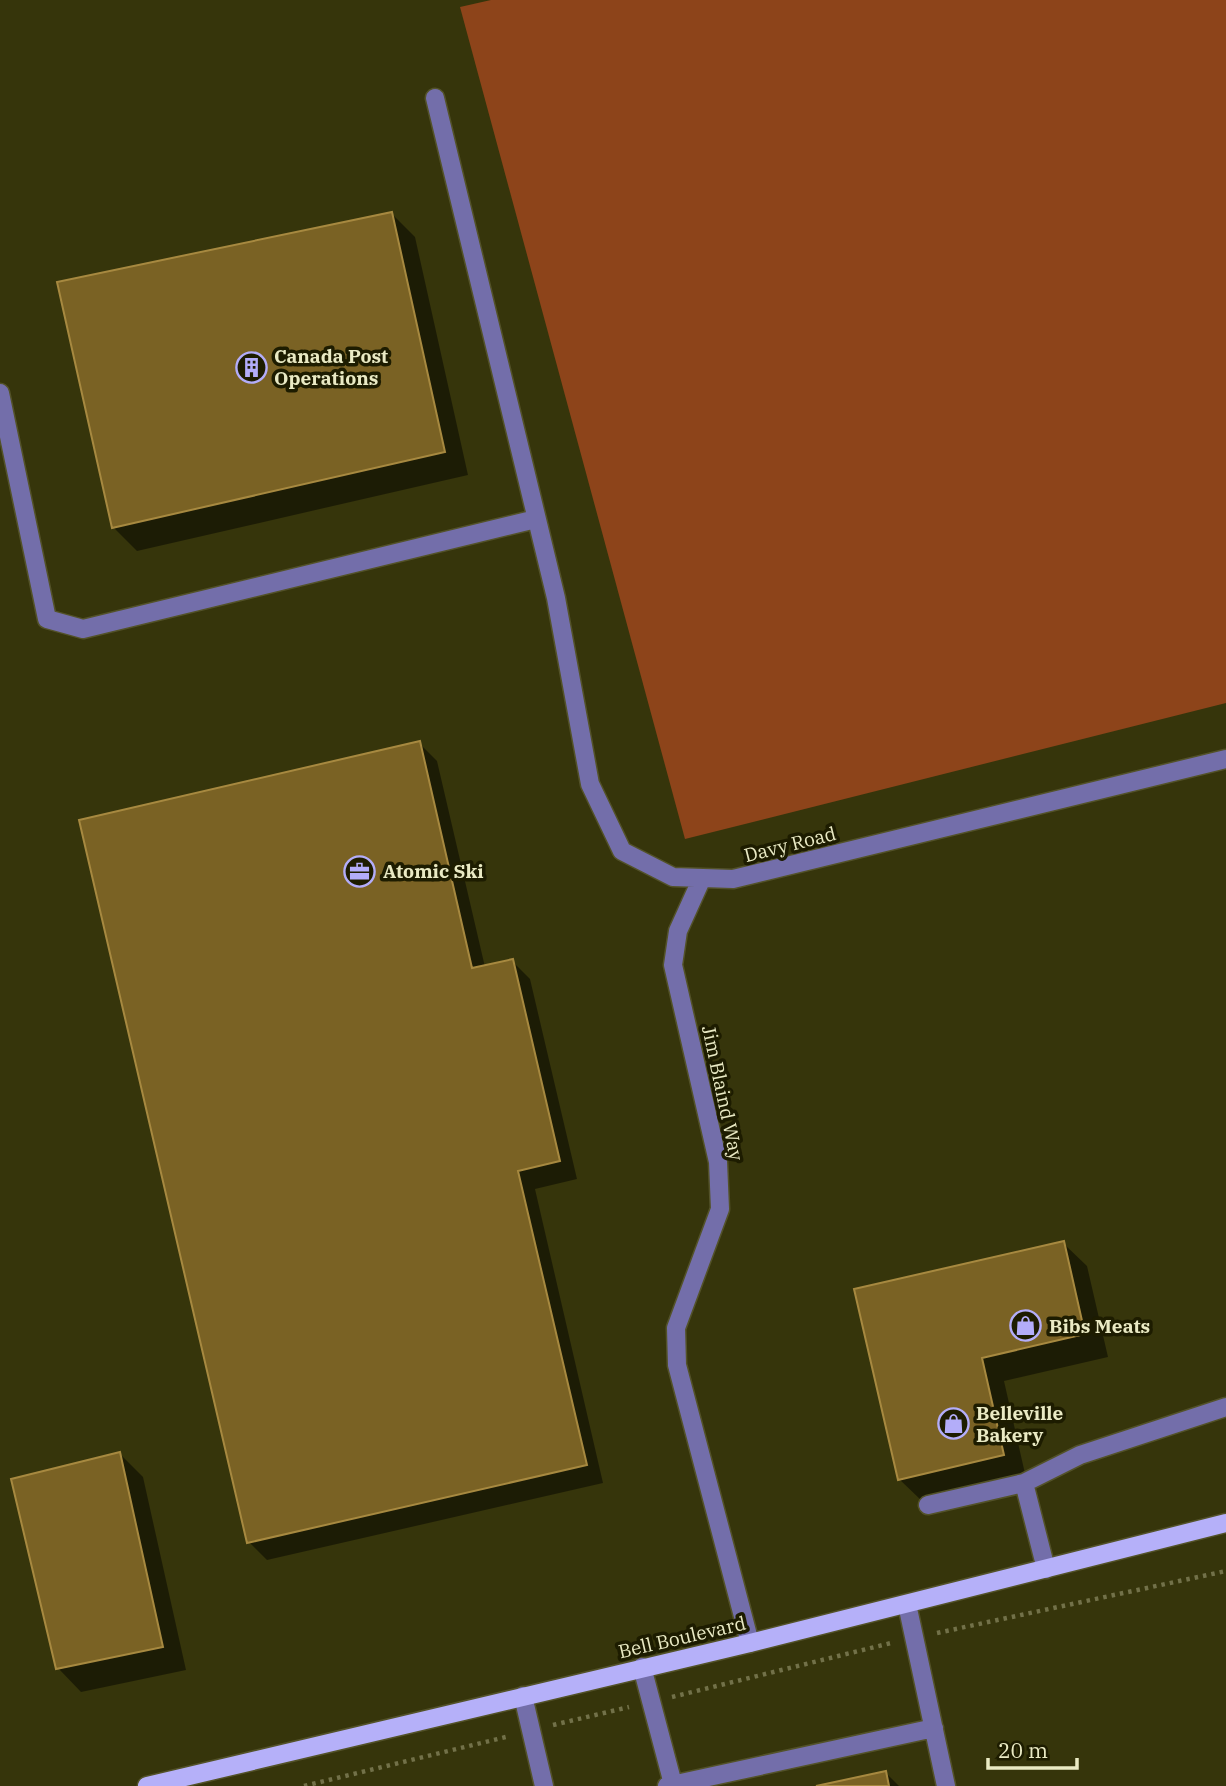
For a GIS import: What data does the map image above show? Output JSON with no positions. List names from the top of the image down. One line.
{"streets":{"main road":["Bell Boulevard"],"street":["Davy Road","Jim Blaind Way"]},"crossings":[["Davy Road","Jim Blaind Way"],["Jim Blaind Way","Bell Boulevard"]],"places":{"building":["Canada Post Operations"],"office":["Atomic Ski"],"shop":["Bibs Meats","Belleville Bakery"]},"scale_bar":"20 m"}
